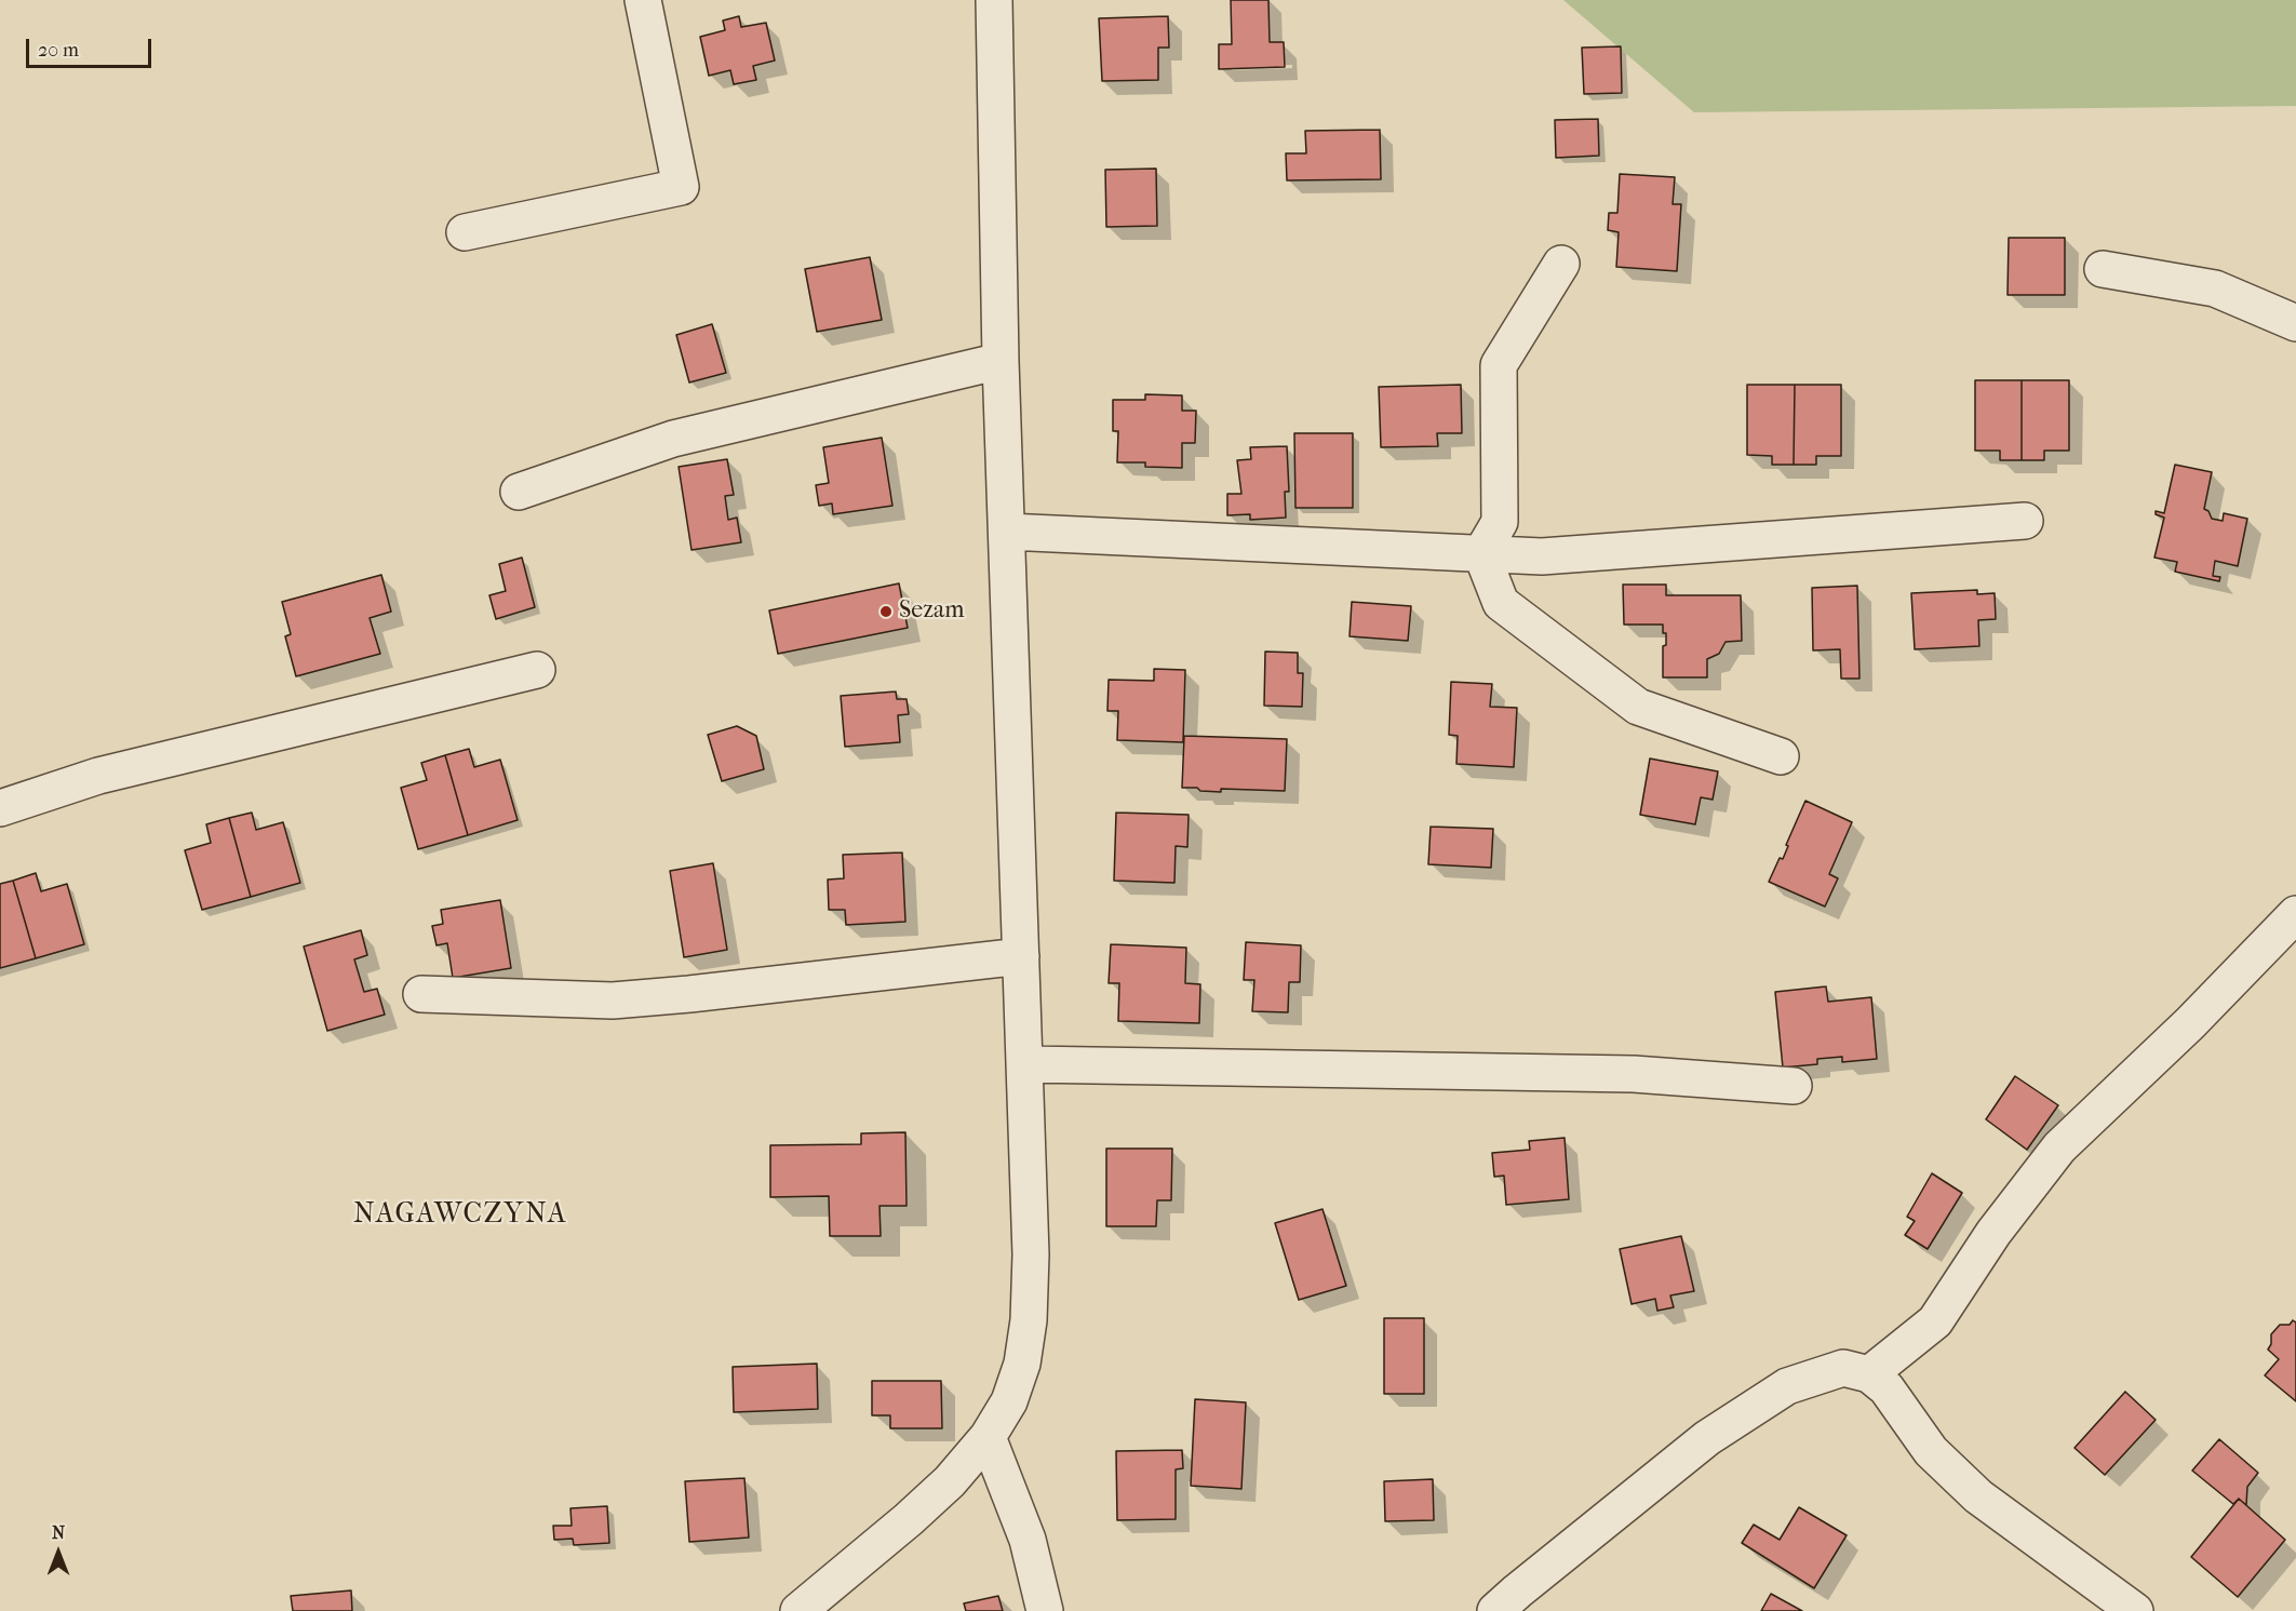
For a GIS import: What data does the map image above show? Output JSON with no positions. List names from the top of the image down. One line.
{"districts":["NAGAWCZYNA"],"places":["Sezam"],"scale_bar":"20 m","north":"top"}
